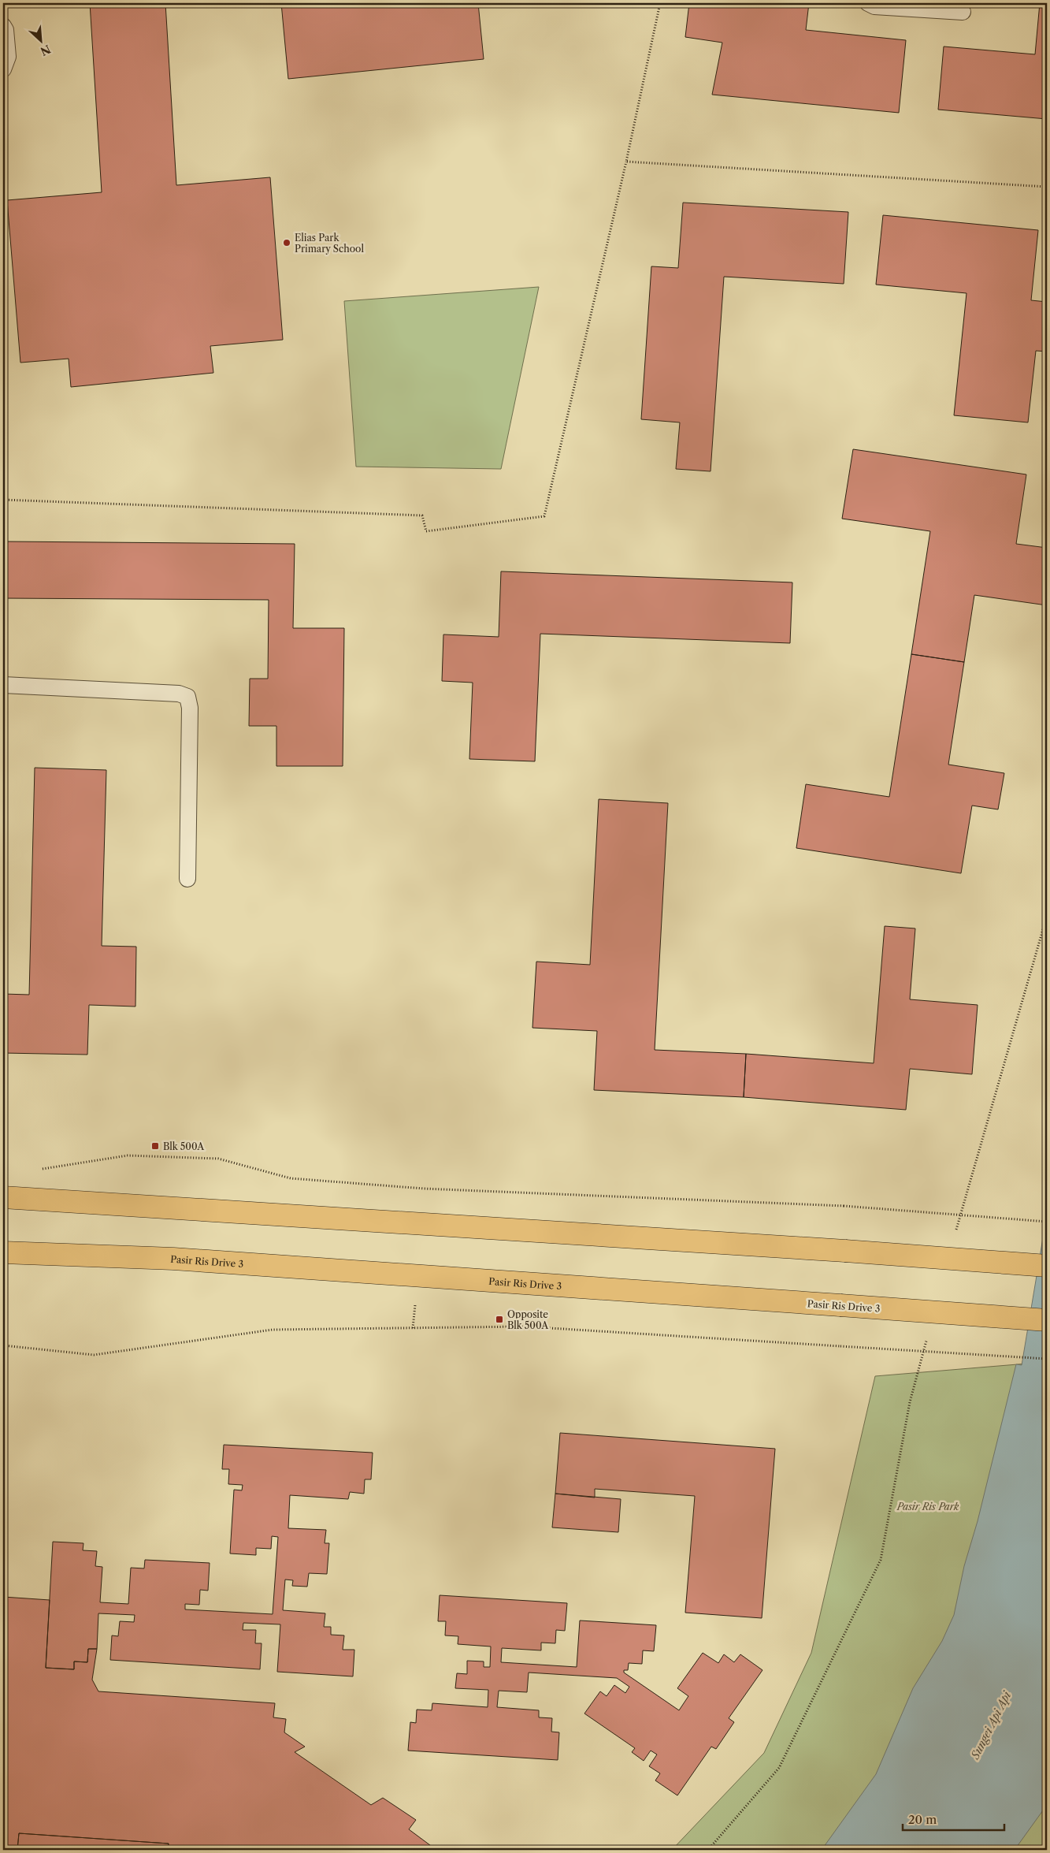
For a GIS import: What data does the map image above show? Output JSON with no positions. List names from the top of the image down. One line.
{"streets":{"main road":["Pasir Ris Drive 3"]},"water":["Sungei Api Api"],"parks":["Pasir Ris Park"],"places":{"other":["Elias Park Primary School"],"transit":["Blk 500A","Opposite Blk 500A"]},"scale_bar":"20 m","north":"bottom right"}
